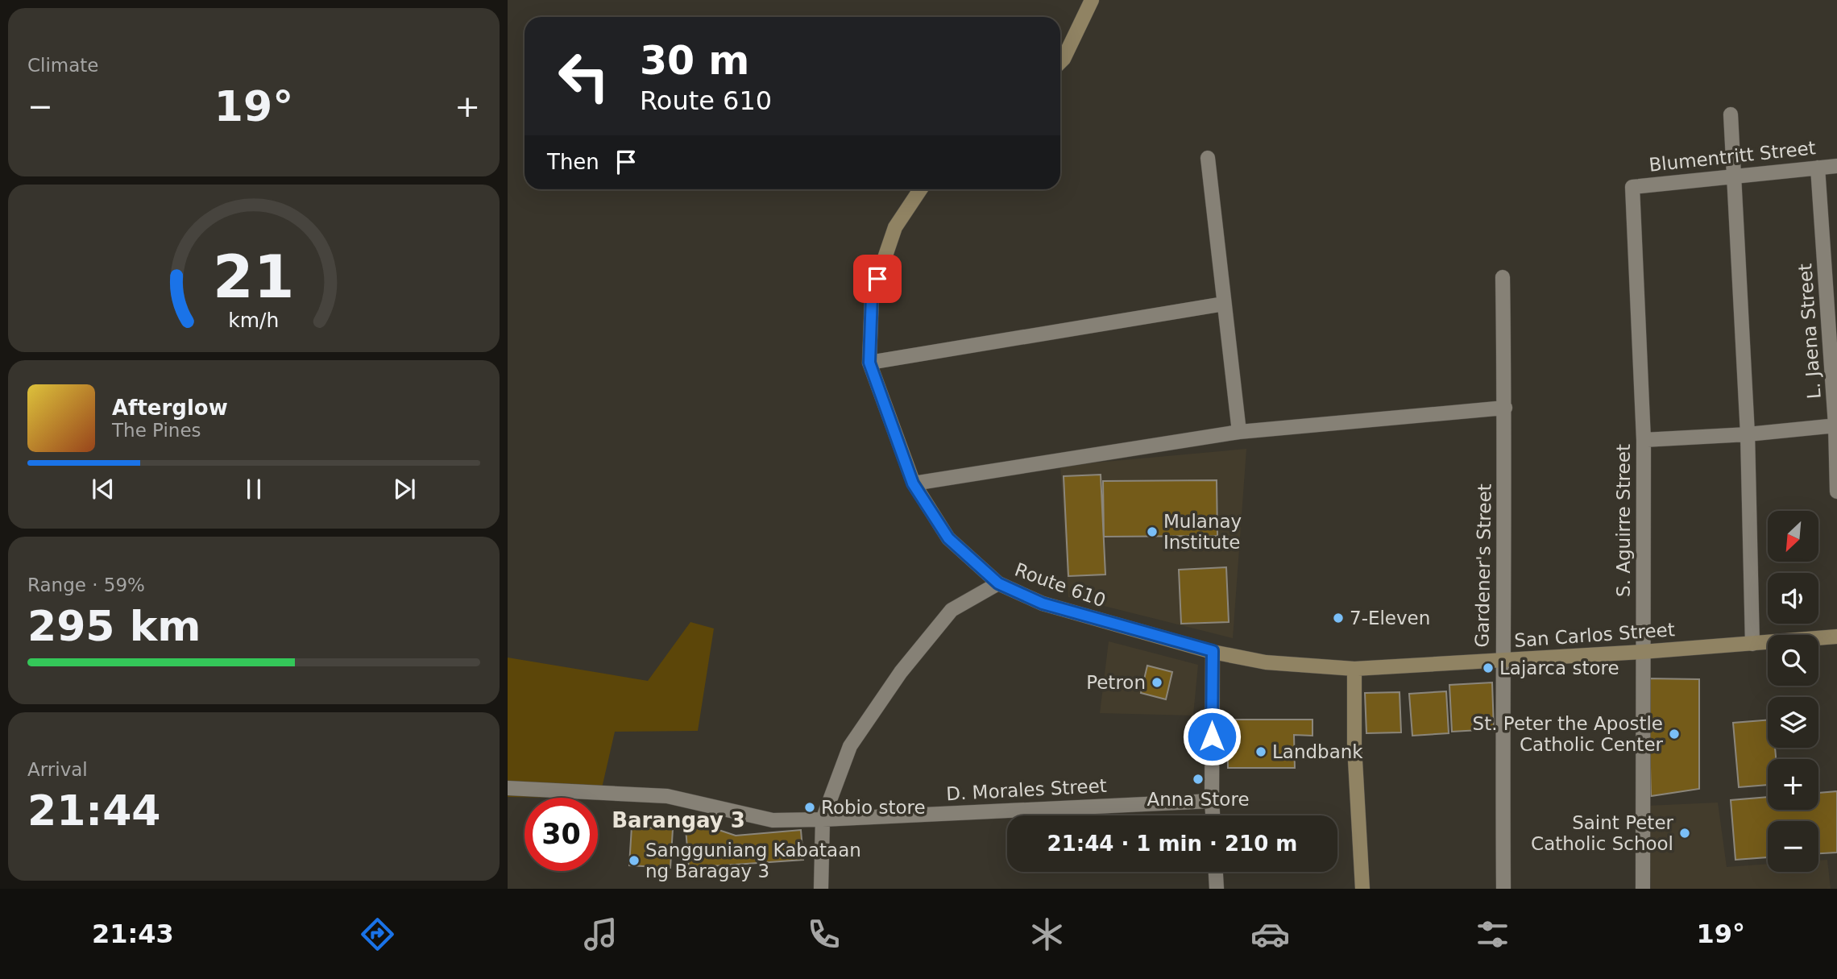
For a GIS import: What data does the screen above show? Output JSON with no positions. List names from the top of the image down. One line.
{"streets":{"main road":["Route 610","San Carlos Street"],"street":["Blumentritt Street","L. Jaena Street","S. Aguirre Street","Gardener's Street","D. Morales Street"]},"crossings":[["Blumentritt Street","L. Jaena Street"],["Blumentritt Street","S. Aguirre Street"],["S. Aguirre Street","San Carlos Street"],["Gardener's Street","San Carlos Street"],["Route 610","San Carlos Street"]],"districts":["Barangay 3"],"places":["Mulanay Institute","7-Eleven","Lajarca store","Petron","St. Peter the Apostle Catholic Center","Landbank","Anna Store","Robio store","Saint Peter Catholic School","Sangguniang Kabataan ng Baragay 3"],"north":"bottom left","page":{"tile":["Climate",["Range · 59%","295 km"],["Arrival","21:44"]],"turn":["30 m","Route 610"],"heat":["−","19°","+"],"then":"Then","song":["Afterglow","The Pines"],"map_buttons":["+","−"],"limit":"30","trip":"21:44 · 1 min · 210 m","tabs":["21:43","19°"],"gauge":["21","km/h"]}}
